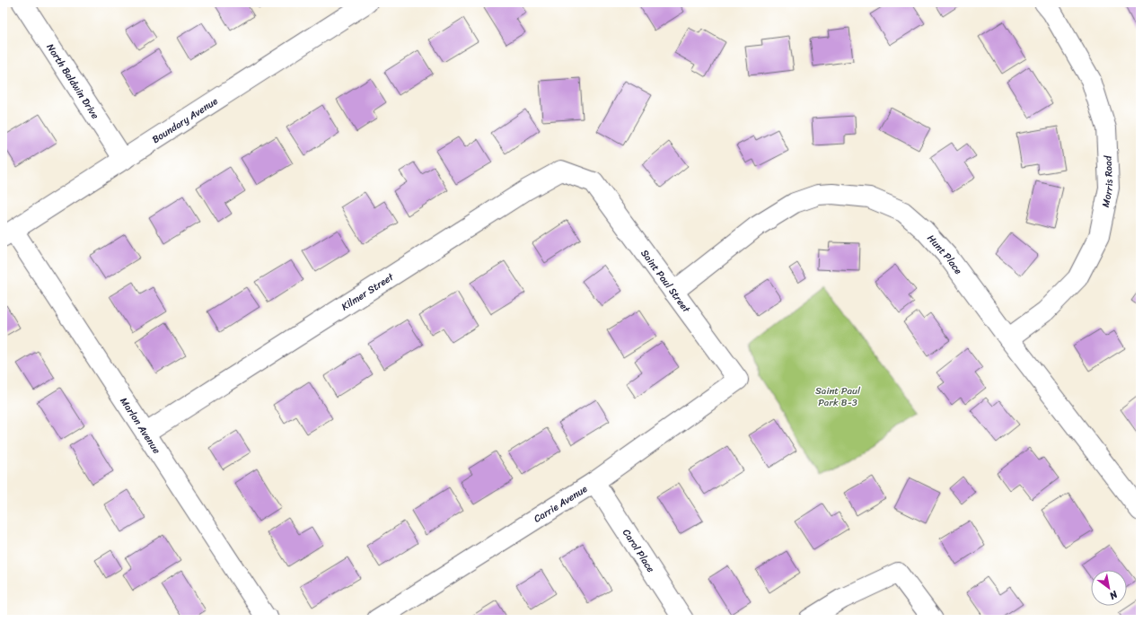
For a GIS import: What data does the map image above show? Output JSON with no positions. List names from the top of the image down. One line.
{"streets":{"street":["North Baldwin Drive","Boundary Avenue","Morris Road","Hunt Place","Saint Paul Street","Kilmer Street","Marlon Avenue","Carrie Avenue","Carol Place"]},"crossings":[["North Baldwin Drive","Boundary Avenue"],["Boundary Avenue","Marlon Avenue"],["Morris Road","Hunt Place"],["Hunt Place","Saint Paul Street"],["Saint Paul Street","Kilmer Street"],["Saint Paul Street","Carrie Avenue"],["Kilmer Street","Marlon Avenue"],["Carrie Avenue","Carol Place"]],"parks":["Saint Paul Park B-3"],"north":"bottom right"}
